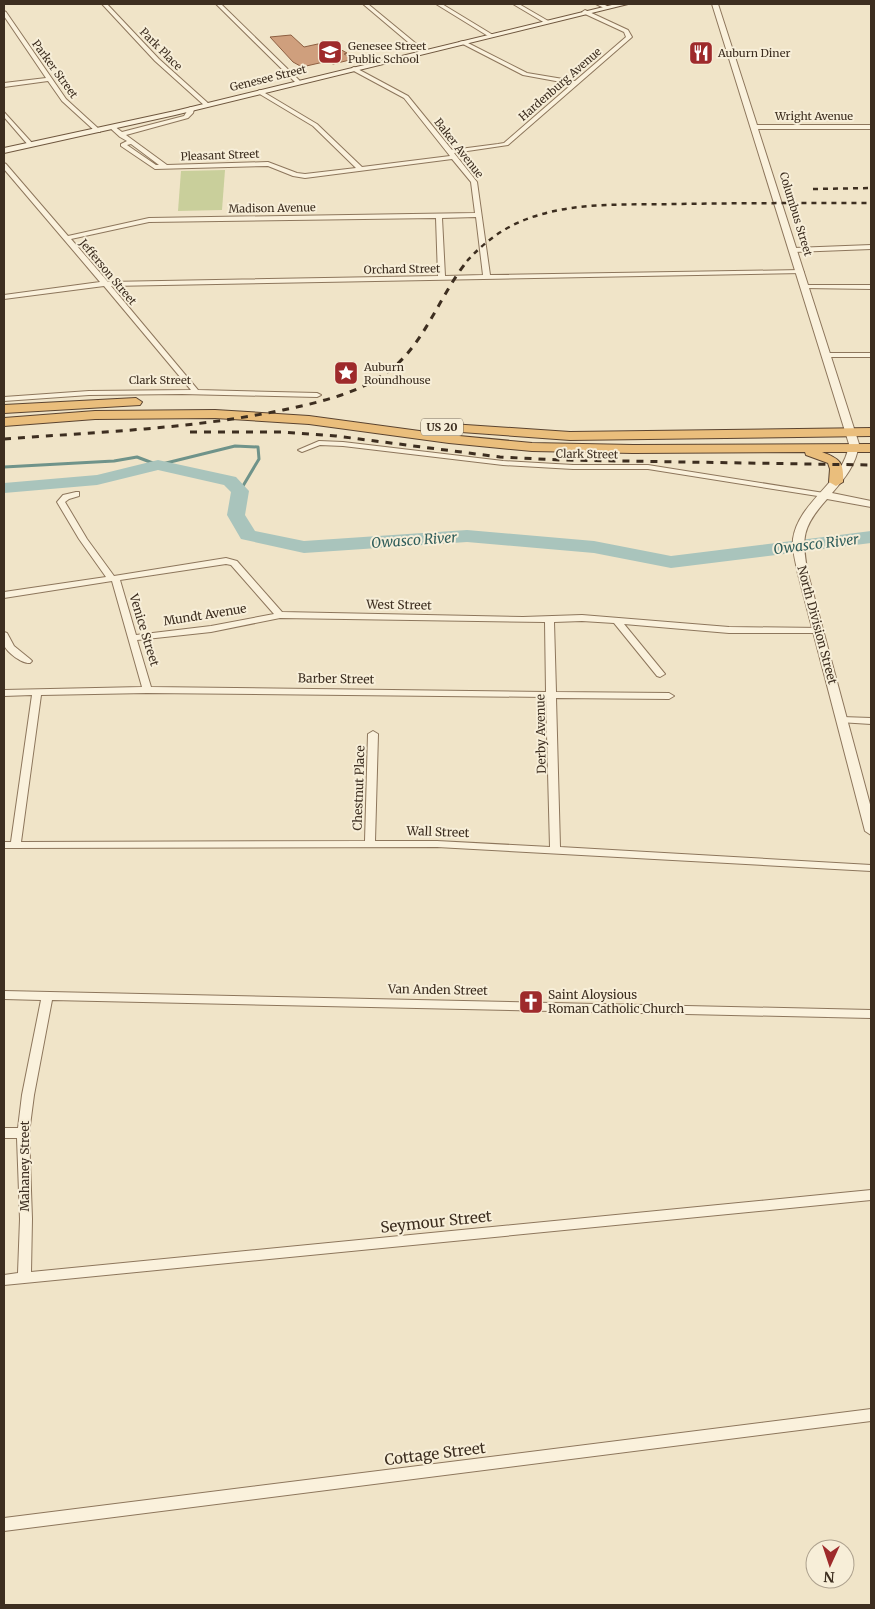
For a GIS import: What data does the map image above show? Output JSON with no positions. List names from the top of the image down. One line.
{"streets":{"highway":["US 20"],"main road":["Genesee Street"],"street":["Park Place","Parker Street","Hardenburg Avenue","Wright Avenue","Baker Avenue","Pleasant Street","Madison Avenue","Columbus Street","Orchard Street","Jefferson Street","Clark Street","West Street","Mundt Avenue","North Division Street","Venice Street","Barber Street","Derby Avenue","Chestnut Place","Wall Street","Van Anden Street","Mahaney Street","Seymour Street","Cottage Street"]},"crossings":[["Park Place","Genesee Street"],["Parker Street","Genesee Street"],["Genesee Street","Hardenburg Avenue"],["Genesee Street","Baker Avenue"],["Genesee Street","Pleasant Street"],["Hardenburg Avenue","Baker Avenue"],["Hardenburg Avenue","Pleasant Street"],["Wright Avenue","Columbus Street"],["Baker Avenue","Pleasant Street"],["Baker Avenue","Madison Avenue"],["Baker Avenue","Orchard Street"],["Madison Avenue","Jefferson Street"],["Columbus Street","Orchard Street"],["Columbus Street","US 20"],["Orchard Street","Jefferson Street"],["Jefferson Street","Clark Street"],["Clark Street","North Division Street"],["US 20","North Division Street"],["West Street","Mundt Avenue"],["West Street","North Division Street"],["West Street","Derby Avenue"],["Mundt Avenue","Venice Street"],["Venice Street","Barber Street"],["Barber Street","Derby Avenue"],["Derby Avenue","Wall Street"],["Chestnut Place","Wall Street"],["Van Anden Street","Mahaney Street"],["Mahaney Street","Seymour Street"]],"water":["Owasco River"],"places":{"school or university":["Genesee Street Public School"],"restaurant":["Auburn Diner"],"place":["Auburn Roundhouse"],"church":["Saint Aloysious Roman Catholic Church"]},"north":"bottom"}
